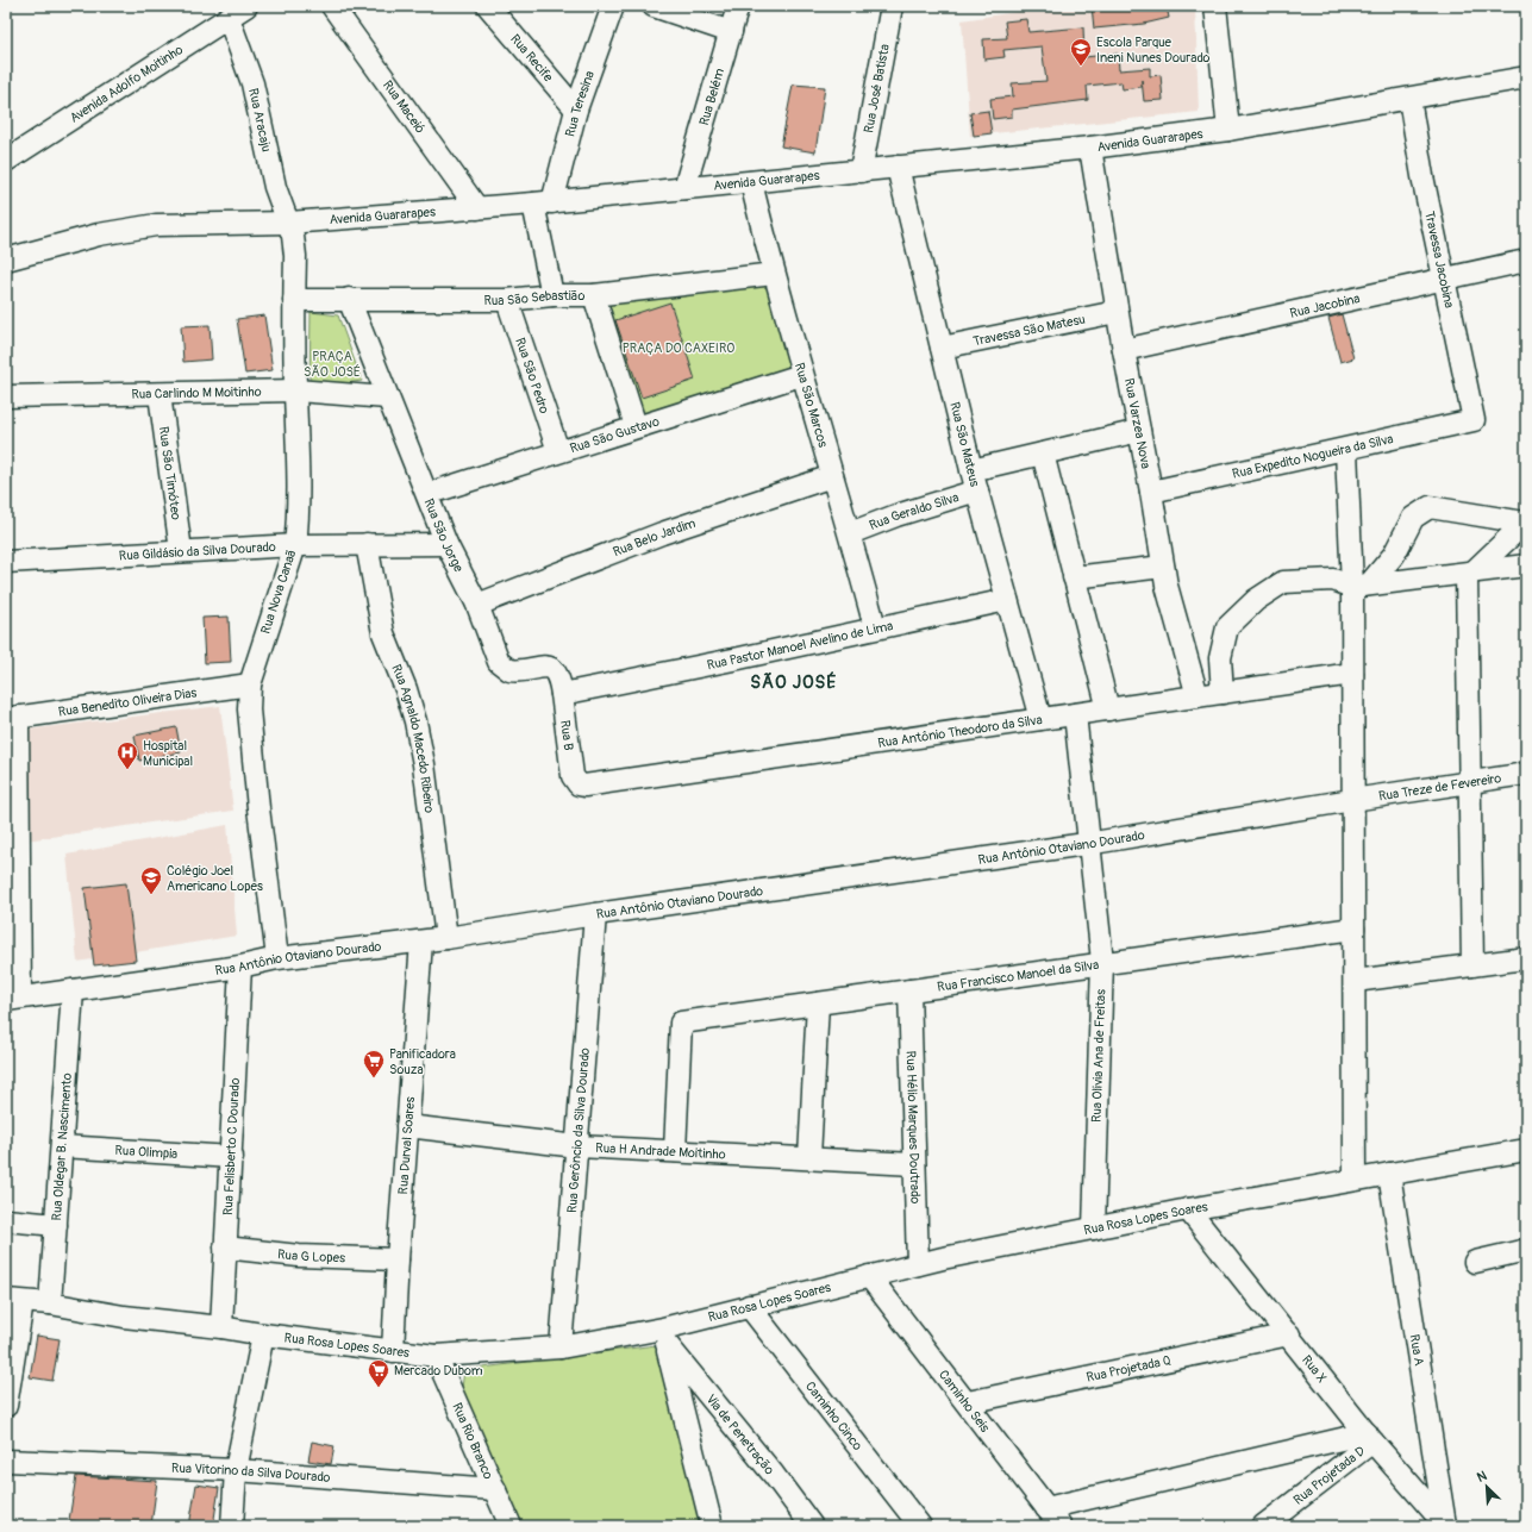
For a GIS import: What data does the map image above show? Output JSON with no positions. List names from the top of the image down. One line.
{"streets":{"street":["Rua Recife","Avenida Adolfo Moitinho","Rua José Batista","Rua Belém","Rua Teresina","Rua Maceió","Rua Aracaju","Avenida Guararapes","Travessa Jacobina","Rua São Sebastião","Rua Jacobina","Travessa São Matesu","Rua São Pedro","Rua Carlindo M Moitinho","Rua São Marcos","Rua Varzea Nova","Rua São Gustavo","Rua São Mateus","Rua Expedito Nogueira da Silva","Rua São Timóteo","Rua Geraldo Silva","Rua São Jorge","Rua Belo Jardim","Rua Gildásio da Silva Dourado","Rua Nova Canaã","Rua Pastor Manoel Avelino de Lima","Rua Benedito Oliveira Dias","Rua Antônio Theodoro da Silva","Rua B","Rua Agnaldo Macedo Ribeiro","Rua Treze de Fevereiro","Rua Antônio Otaviano Dourado","Rua Francisco Manoel da Silva","Rua Olivia Ana de Freitas","Rua Hélio Marques Doutrado","Rua Gerôncio da Silva Dourado","Rua Felisberto C Dourado","Rua Durval Soares","Rua Oldegar B. Nascimento","Rua H Andrade Moitinho","Rua Olimpia","Rua Rosa Lopes Soares","Rua G Lopes","Rua A","Rua X","Rua Projetada Q","Caminho Seis","Caminho Cinco","Via de Penetração","Rua Rio Branco","Rua Vitorino da Silva Dourado","Rua Projetada D"]},"crossings":[["Rua Recife","Rua Teresina"],["Avenida Adolfo Moitinho","Rua Aracaju"],["Rua José Batista","Avenida Guararapes"],["Rua Belém","Avenida Guararapes"],["Rua Teresina","Avenida Guararapes"],["Rua Maceió","Avenida Guararapes"],["Rua Aracaju","Avenida Guararapes"],["Rua Aracaju","Rua Nova Canaã"],["Avenida Guararapes","Travessa Jacobina"],["Avenida Guararapes","Rua São Marcos"],["Avenida Guararapes","Rua Varzea Nova"],["Avenida Guararapes","Rua São Mateus"],["Avenida Guararapes","Rua Nova Canaã"],["Travessa Jacobina","Rua Jacobina"],["Travessa Jacobina","Rua Expedito Nogueira da Silva"],["Rua São Sebastião","Rua São Pedro"],["Rua São Sebastião","Rua São Marcos"],["Rua São Sebastião","Rua São Jorge"],["Rua São Sebastião","Rua Nova Canaã"],["Rua Jacobina","Rua Varzea Nova"],["Travessa São Matesu","Rua Varzea Nova"],["Travessa São Matesu","Rua São Mateus"],["Rua São Pedro","Rua São Gustavo"],["Rua Carlindo M Moitinho","Rua São Timóteo"],["Rua Carlindo M Moitinho","Rua São Jorge"],["Rua Carlindo M Moitinho","Rua Nova Canaã"],["Rua São Marcos","Rua São Gustavo"],["Rua São Marcos","Rua Geraldo Silva"],["Rua São Marcos","Rua Belo Jardim"],["Rua São Marcos","Rua Pastor Manoel Avelino de Lima"],["Rua Varzea Nova","Rua Expedito Nogueira da Silva"],["Rua Varzea Nova","Rua Geraldo Silva"],["Rua Varzea Nova","Rua Antônio Theodoro da Silva"],["Rua São Gustavo","Rua São Jorge"],["Rua São Mateus","Rua Geraldo Silva"],["Rua São Mateus","Rua Pastor Manoel Avelino de Lima"],["Rua São Mateus","Rua Antônio Theodoro da Silva"],["Rua São Timóteo","Rua Gildásio da Silva Dourado"],["Rua São Jorge","Rua Belo Jardim"],["Rua São Jorge","Rua Gildásio da Silva Dourado"],["Rua São Jorge","Rua Pastor Manoel Avelino de Lima"],["Rua São Jorge","Rua B"],["Rua Gildásio da Silva Dourado","Rua Nova Canaã"],["Rua Gildásio da Silva Dourado","Rua Agnaldo Macedo Ribeiro"],["Rua Nova Canaã","Rua Benedito Oliveira Dias"],["Rua Nova Canaã","Rua Antônio Otaviano Dourado"],["Rua Pastor Manoel Avelino de Lima","Rua B"],["Rua Antônio Theodoro da Silva","Rua B"],["Rua Antônio Theodoro da Silva","Rua Olivia Ana de Freitas"],["Rua Agnaldo Macedo Ribeiro","Rua Antônio Otaviano Dourado"],["Rua Treze de Fevereiro","Rua Antônio Otaviano Dourado"],["Rua Antônio Otaviano Dourado","Rua Olivia Ana de Freitas"],["Rua Antônio Otaviano Dourado","Rua Gerôncio da Silva Dourado"],["Rua Antônio Otaviano Dourado","Rua Felisberto C Dourado"],["Rua Antônio Otaviano Dourado","Rua Durval Soares"],["Rua Antônio Otaviano Dourado","Rua Oldegar B. Nascimento"],["Rua Francisco Manoel da Silva","Rua Olivia Ana de Freitas"],["Rua Francisco Manoel da Silva","Rua Hélio Marques Doutrado"],["Rua Francisco Manoel da Silva","Rua H Andrade Moitinho"],["Rua Olivia Ana de Freitas","Rua Rosa Lopes Soares"],["Rua Hélio Marques Doutrado","Rua H Andrade Moitinho"],["Rua Hélio Marques Doutrado","Rua Rosa Lopes Soares"],["Rua Gerôncio da Silva Dourado","Rua H Andrade Moitinho"],["Rua Gerôncio da Silva Dourado","Rua Rosa Lopes Soares"],["Rua Felisberto C Dourado","Rua Olimpia"],["Rua Felisberto C Dourado","Rua Rosa Lopes Soares"],["Rua Felisberto C Dourado","Rua G Lopes"],["Rua Durval Soares","Rua H Andrade Moitinho"],["Rua Durval Soares","Rua Rosa Lopes Soares"],["Rua Durval Soares","Rua G Lopes"],["Rua Oldegar B. Nascimento","Rua Olimpia"],["Rua Oldegar B. Nascimento","Rua Rosa Lopes Soares"],["Rua Rosa Lopes Soares","Rua A"],["Rua Rosa Lopes Soares","Rua X"],["Rua Rosa Lopes Soares","Caminho Seis"],["Rua Rosa Lopes Soares","Caminho Cinco"],["Rua Rosa Lopes Soares","Via de Penetração"],["Rua Rosa Lopes Soares","Rua Rio Branco"],["Rua A","Rua X"],["Rua X","Rua Projetada Q"],["Rua X","Rua Projetada D"],["Rua Projetada Q","Caminho Seis"],["Rua Rio Branco","Rua Vitorino da Silva Dourado"]],"districts":["SÃO JOSÉ"],"parks":["PRAÇA DO CAXEIRO","PRAÇA SÃO JOSÉ"],"places":{"school or university":["Escola Parque Ineni Nunes Dourado","Colégio Joel Americano Lopes"],"hospital":["Hospital Municipal"],"supermarket":["Panificadora Souza","Mercado Dubom"]},"north":"top left"}
